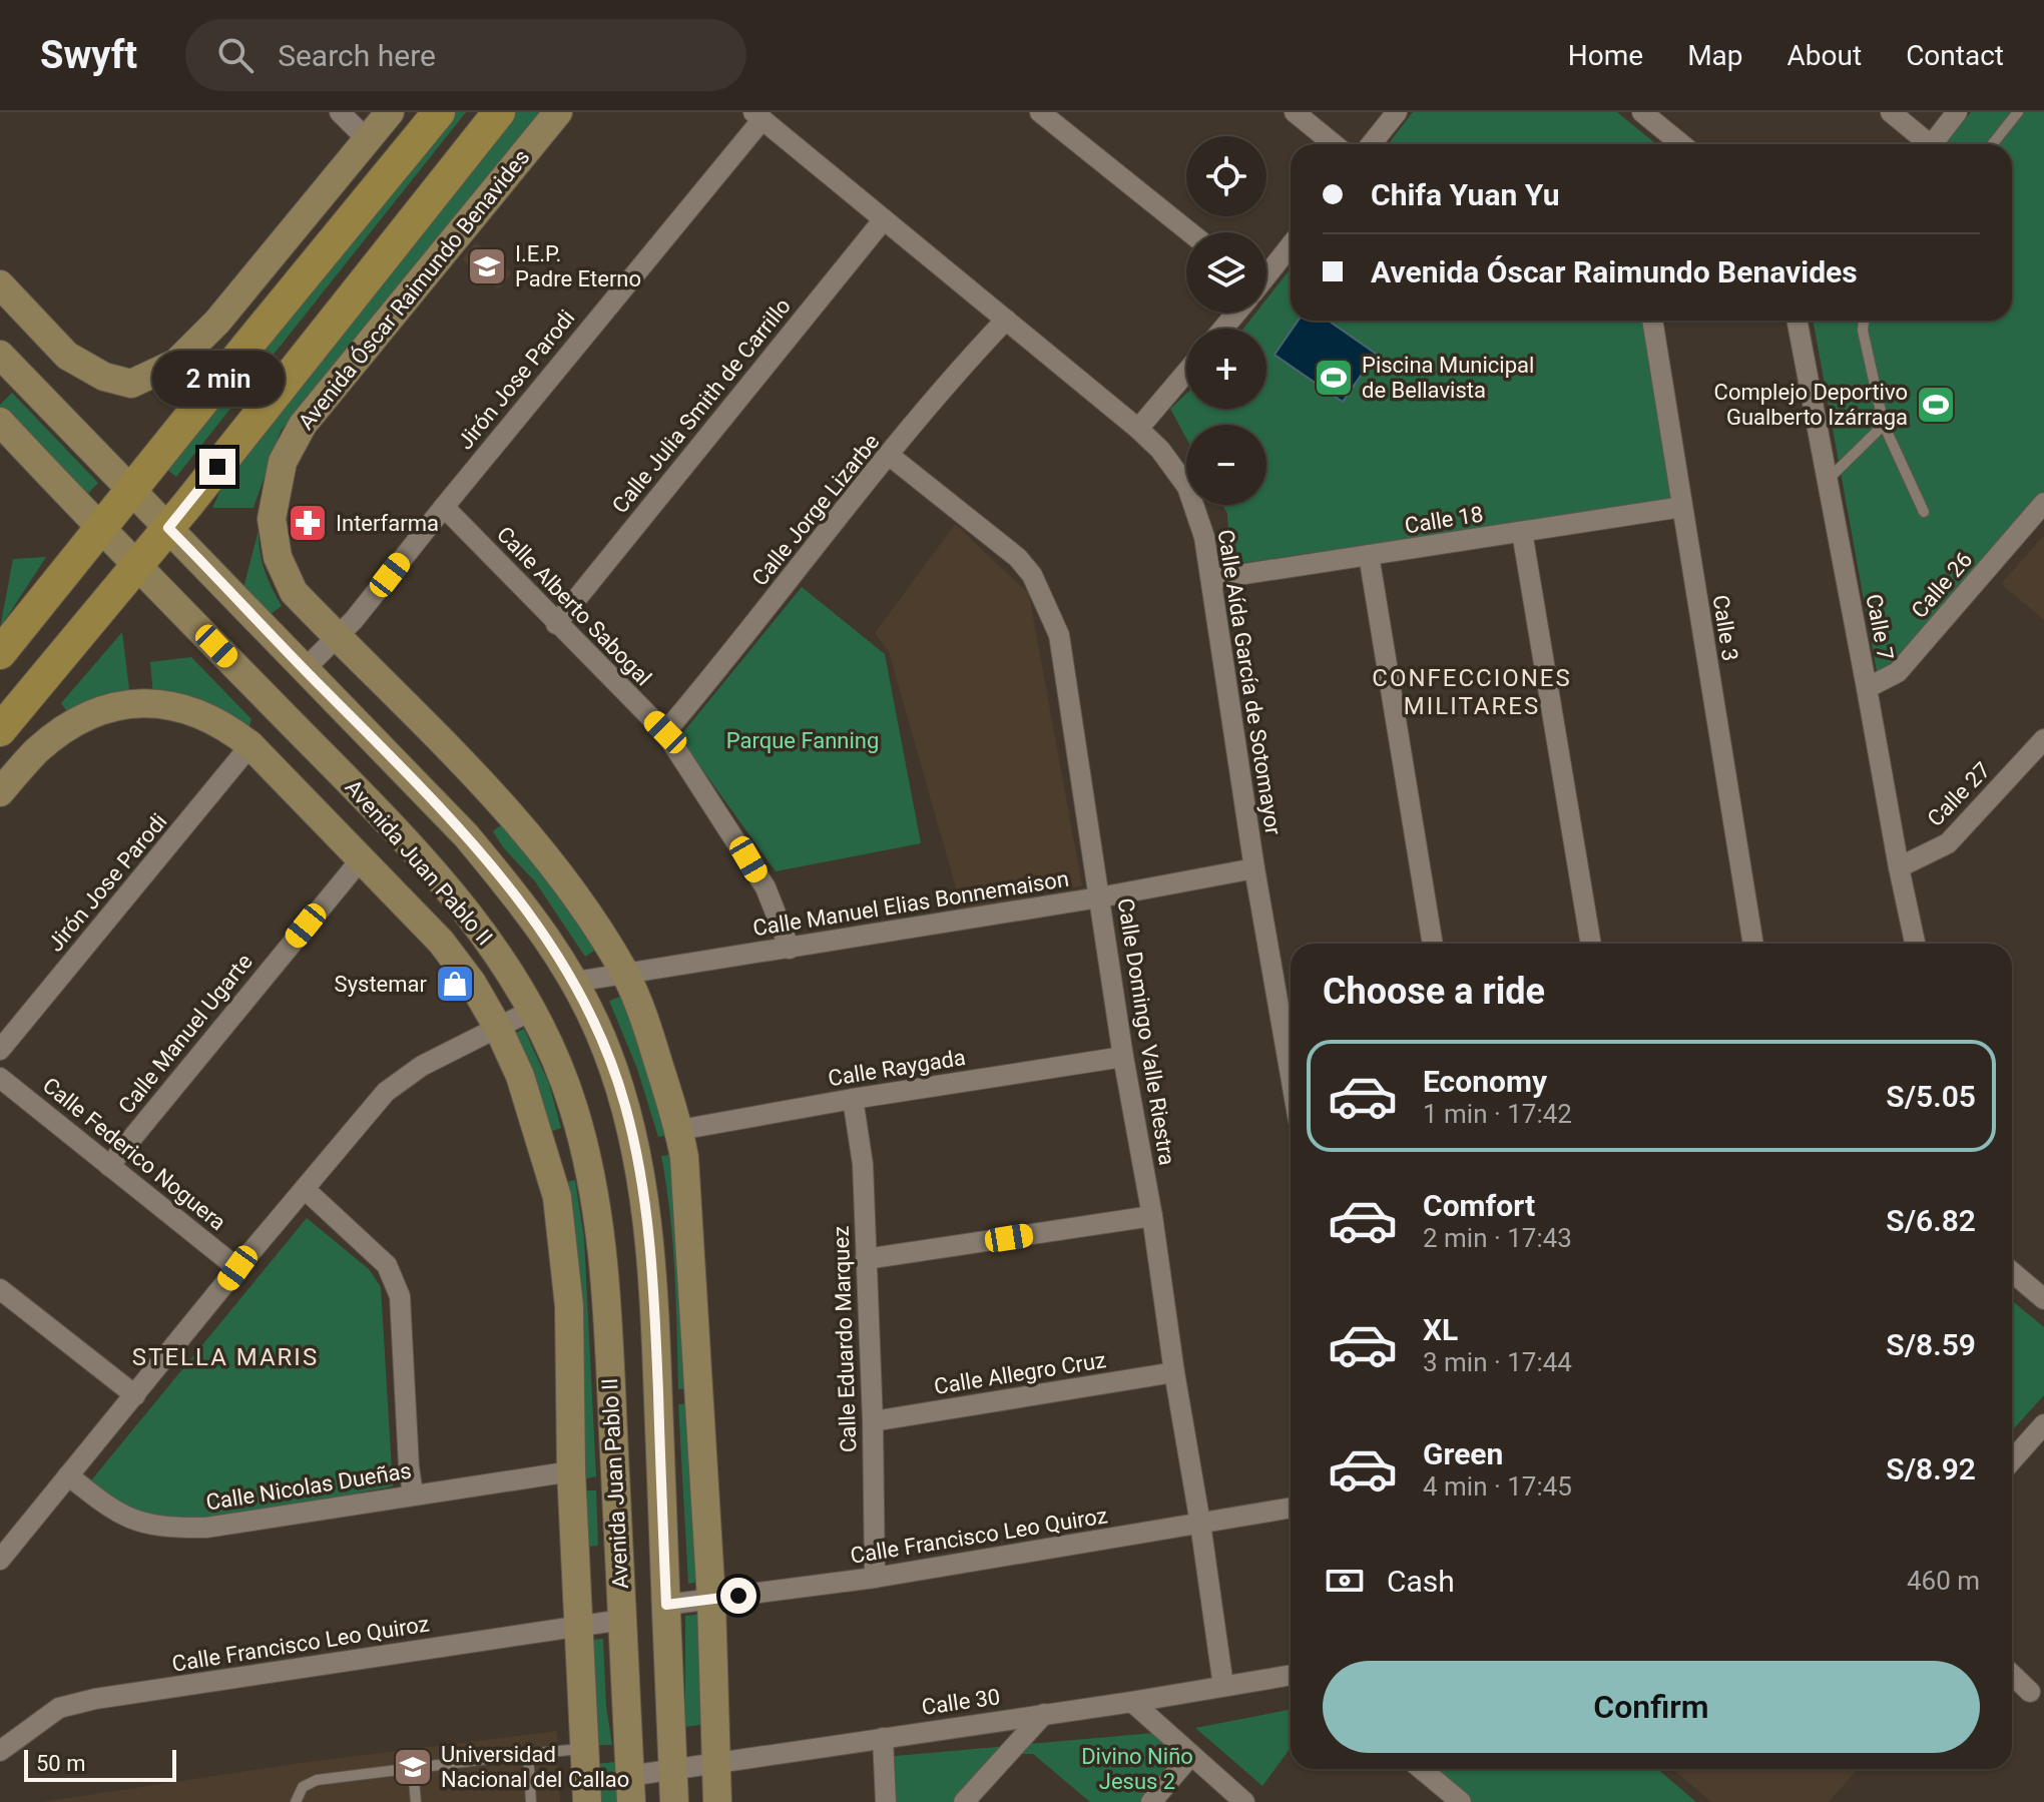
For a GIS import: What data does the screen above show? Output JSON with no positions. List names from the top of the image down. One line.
{"streets":{"main road":["Avenida Óscar Raimundo Benavides"],"street":["Jirón Jose Parodi","Calle Julia Smith de Carrillo","Calle Jorge Lizarbe","Calle 18","Calle 26","Calle Alberto Sabogal","Calle 7","Calle 3","Calle Aída García de Sotomayor","Calle 27","Avenida Juan Pablo II","Calle Manuel Elias Bonnemaison","Calle Domingo Valle Riestra","Calle Manuel Ugarte","Calle Raygada","Calle Federico Noguera","Calle Eduardo Marquez","Calle Allegro Cruz","Calle Nicolas Dueñas","Calle Francisco Leo Quiroz","Calle 30"]},"crossings":[["Avenida Óscar Raimundo Benavides","Jirón Jose Parodi"],["Avenida Óscar Raimundo Benavides","Avenida Juan Pablo II"],["Jirón Jose Parodi","Calle Alberto Sabogal"],["Jirón Jose Parodi","Calle Aída García de Sotomayor"],["Jirón Jose Parodi","Avenida Juan Pablo II"],["Calle Julia Smith de Carrillo","Calle Alberto Sabogal"],["Calle Julia Smith de Carrillo","Calle Aída García de Sotomayor"],["Calle Jorge Lizarbe","Calle Alberto Sabogal"],["Calle Jorge Lizarbe","Calle Aída García de Sotomayor"],["Calle Jorge Lizarbe","Calle Domingo Valle Riestra"],["Calle 18","Calle 3"],["Calle 18","Calle Aída García de Sotomayor"],["Calle 26","Calle 7"],["Calle Alberto Sabogal","Calle Manuel Elias Bonnemaison"],["Calle 7","Calle 27"],["Calle Aída García de Sotomayor","Calle Manuel Elias Bonnemaison"],["Avenida Juan Pablo II","Calle Manuel Elias Bonnemaison"],["Avenida Juan Pablo II","Calle Manuel Ugarte"],["Avenida Juan Pablo II","Calle Nicolas Dueñas"],["Avenida Juan Pablo II","Calle Francisco Leo Quiroz"],["Avenida Juan Pablo II","Calle 30"],["Calle Manuel Elias Bonnemaison","Calle Domingo Valle Riestra"],["Calle Domingo Valle Riestra","Calle Raygada"],["Calle Domingo Valle Riestra","Calle Allegro Cruz"],["Calle Domingo Valle Riestra","Calle Francisco Leo Quiroz"],["Calle Domingo Valle Riestra","Calle 30"],["Calle Manuel Ugarte","Calle Federico Noguera"],["Calle Raygada","Calle Eduardo Marquez"],["Calle Eduardo Marquez","Calle Allegro Cruz"],["Calle Eduardo Marquez","Calle Francisco Leo Quiroz"]],"districts":["CONFECCIONES MILITARES","STELLA MARIS"],"parks":["Parque Fanning","Divino Niño Jesus 2"],"places":{"school or university":["I.E.P. Padre Eterno","Universidad Nacional del Callao"],"sports":["Piscina Municipal de Bellavista","Complejo Deportivo Gualberto Izárraga"],"pharmacy":["Interfarma"],"shop":["Systemar"]},"scale_bar":"50 m","page":{"header":"Swyft","search":"Search here","nav":["Home","Map","About","Contact"],"map_buttons":["+","−"],"banner":["Chifa Yuan Yu","Avenida Óscar Raimundo Benavides"],"bubble":"2 min","heading":"Choose a ride","list":[{"name":"Economy","note":"1 min · 17:42","value":"S/5.05"},{"name":"Comfort","note":"2 min · 17:43","value":"S/6.82"},{"name":"XL","note":"3 min · 17:44","value":"S/8.59"},{"name":"Green","note":"4 min · 17:45","value":"S/8.92"}],"pay":["Cash","460 m"],"buttons":"Confirm","scale":"50 m"}}
